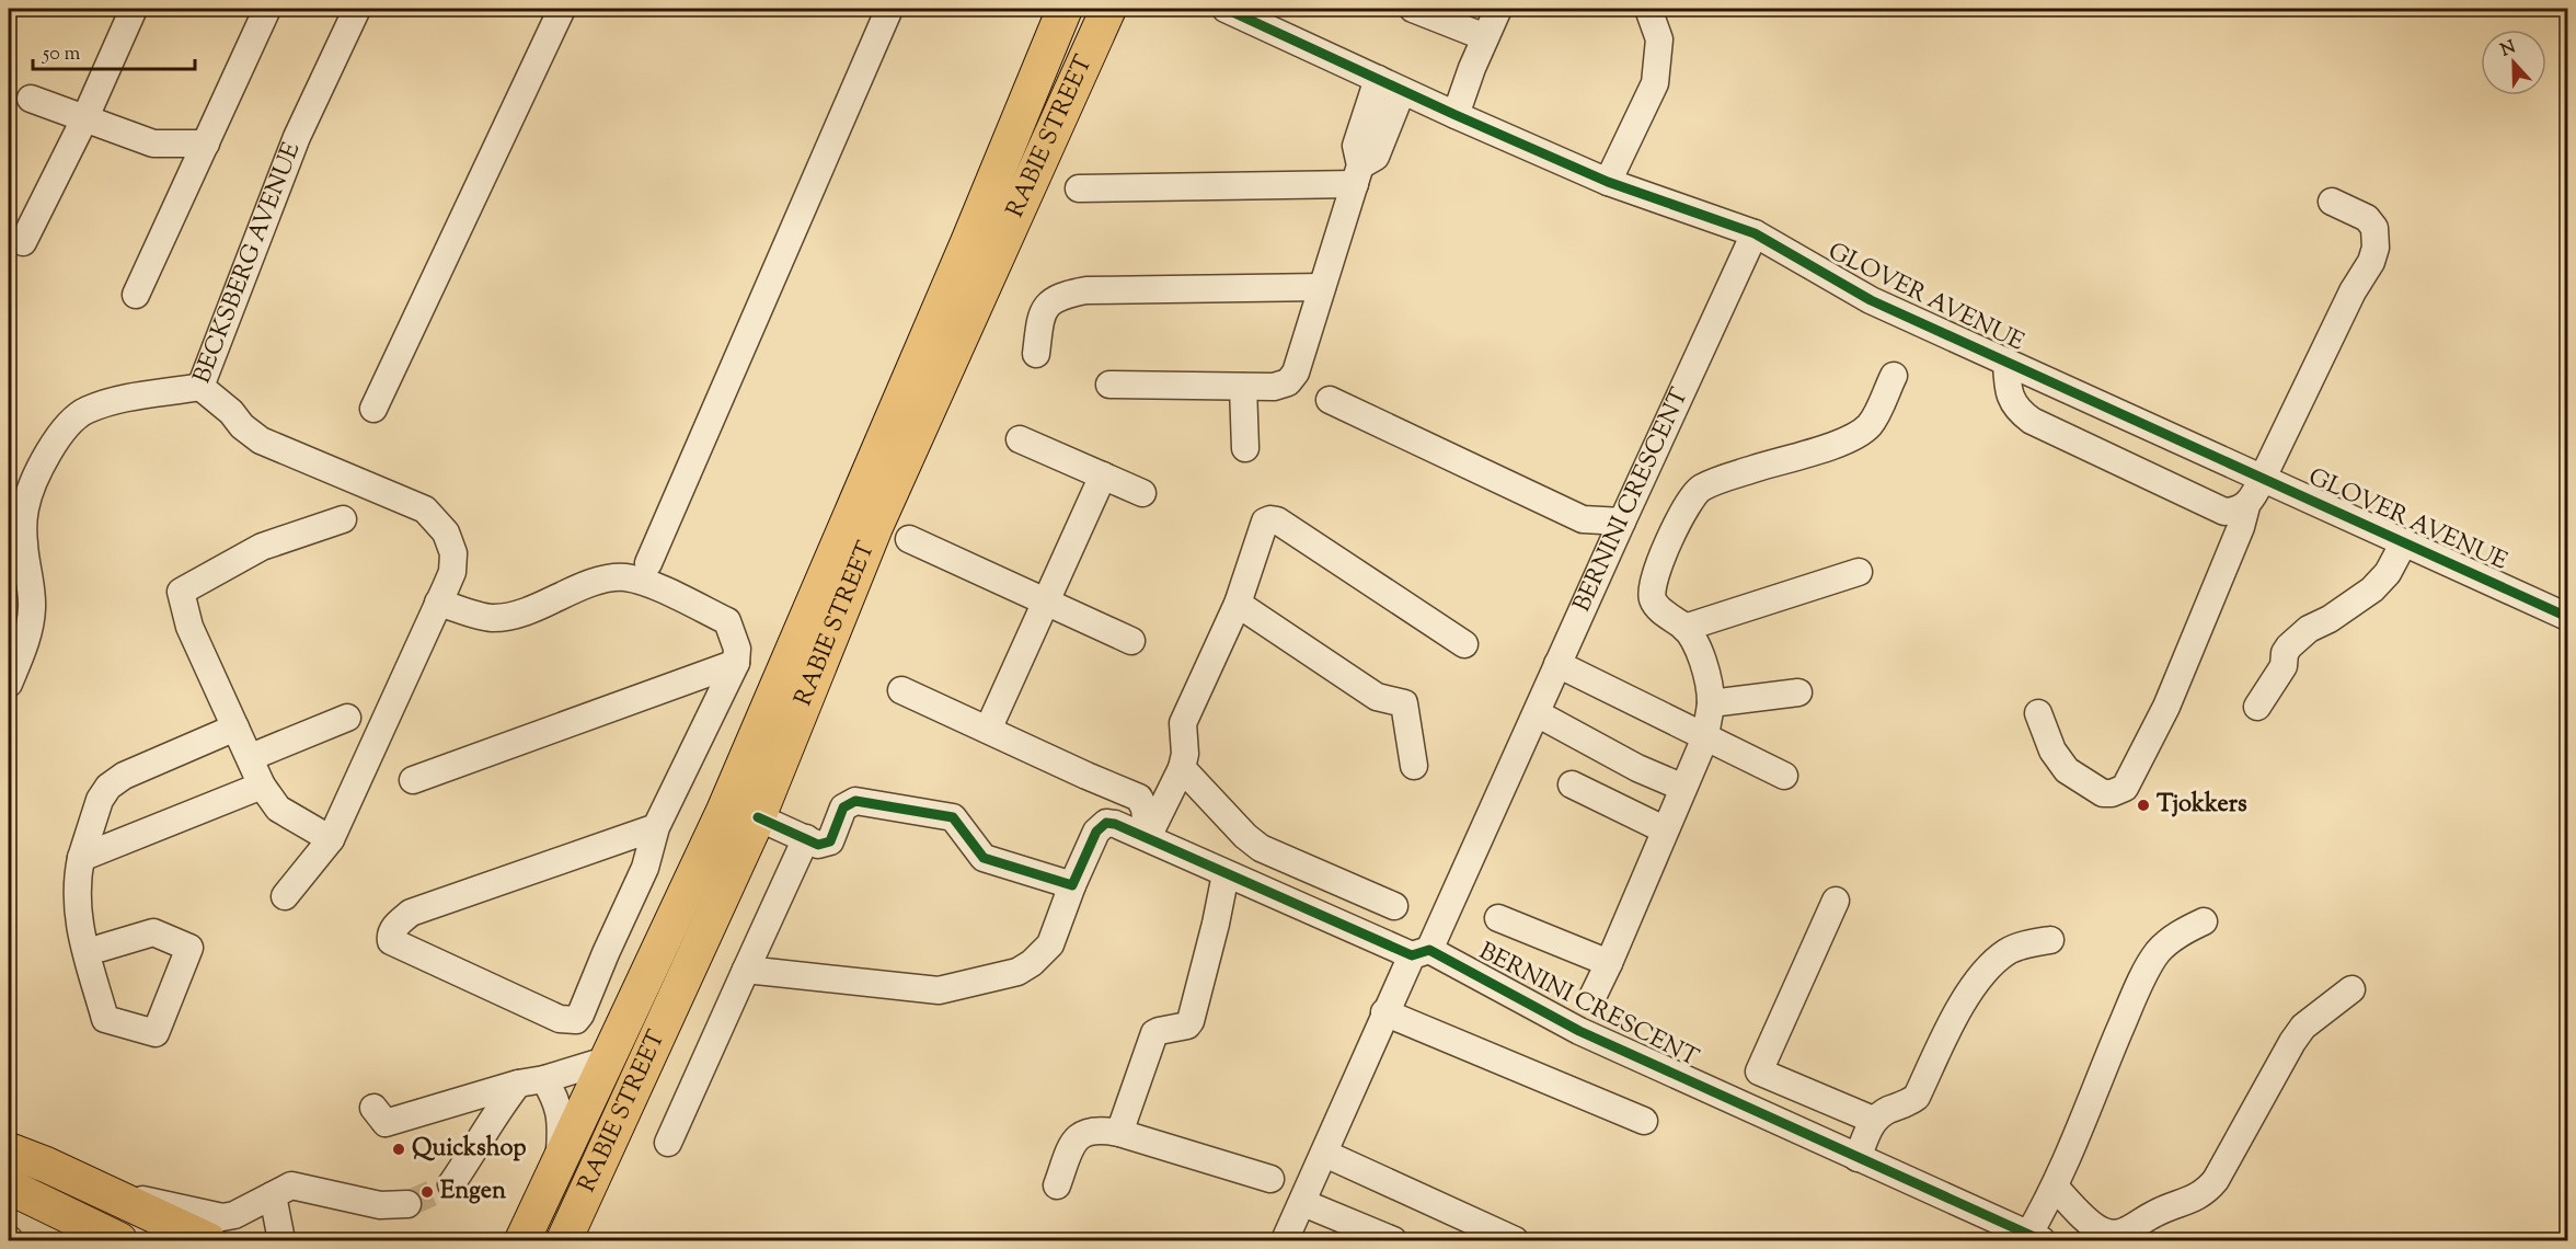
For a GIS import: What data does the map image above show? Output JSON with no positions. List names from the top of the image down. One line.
{"streets":{"main road":["RABIE STREET"],"street":["BECKSBERG AVENUE","GLOVER AVENUE","BERNINI CRESCENT"]},"crossings":[["GLOVER AVENUE","BERNINI CRESCENT"]],"places":["Tjokkers","Quickshop","Engen"],"scale_bar":"50 m","north":"top"}
